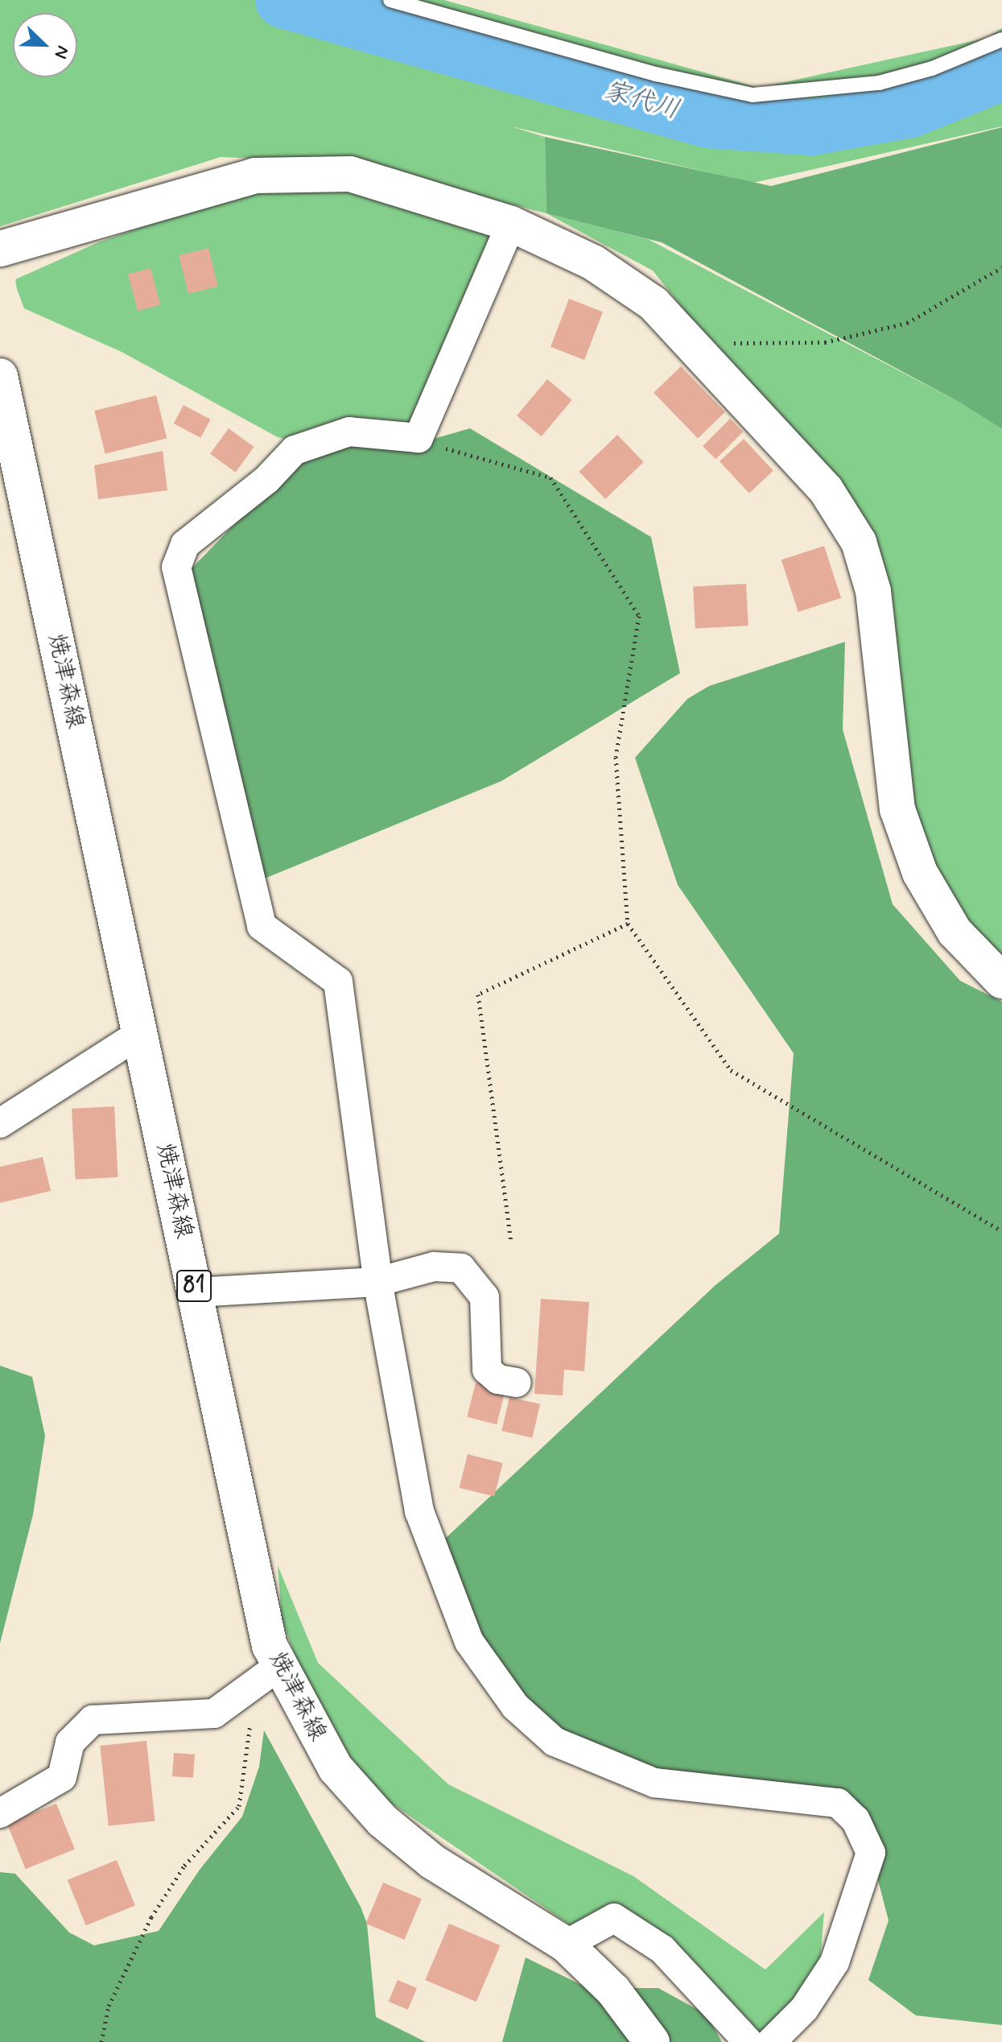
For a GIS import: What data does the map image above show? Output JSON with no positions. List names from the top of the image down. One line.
{"streets":{"main road":["焼津森線","81"]},"water":["家代川"],"north":"bottom right"}
